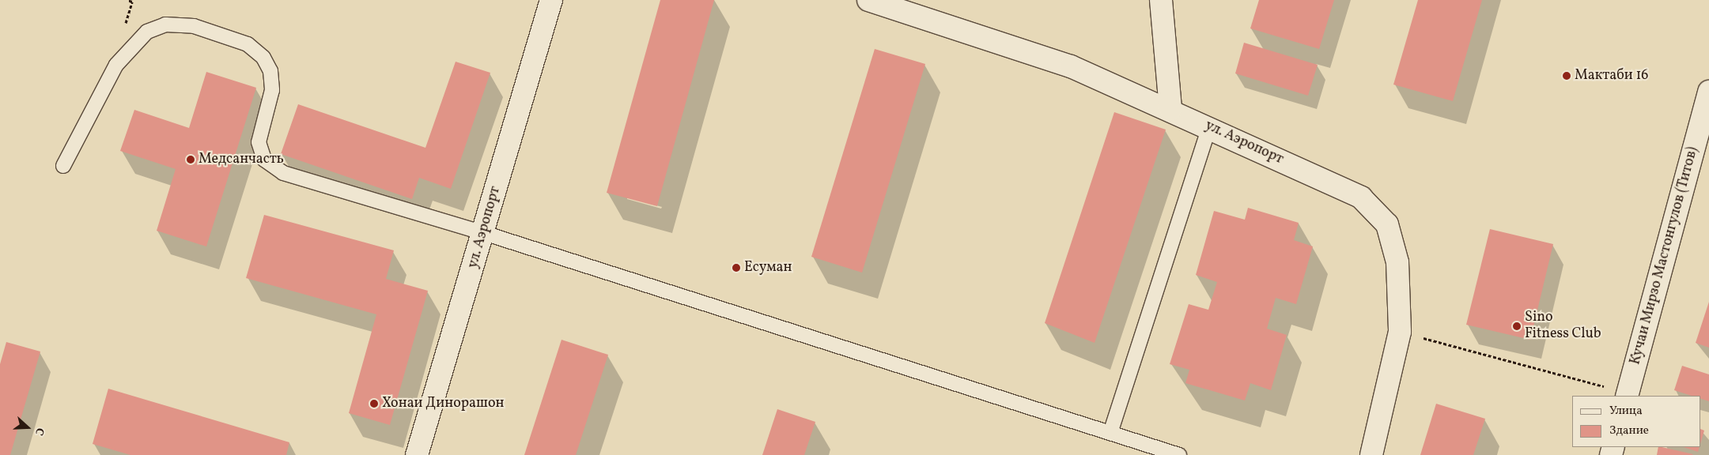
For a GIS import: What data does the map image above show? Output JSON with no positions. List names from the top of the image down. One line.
{"streets":{"street":["ул. Аэропорт","Кучаи Мирзо Мастонгулов (Титов)"]},"places":["Мактаби 16","Медсанчасть","Есуман","Sino Fitness Club","Хонаи Динорашон"],"legend":["Улица","Здание"],"north":"right"}
